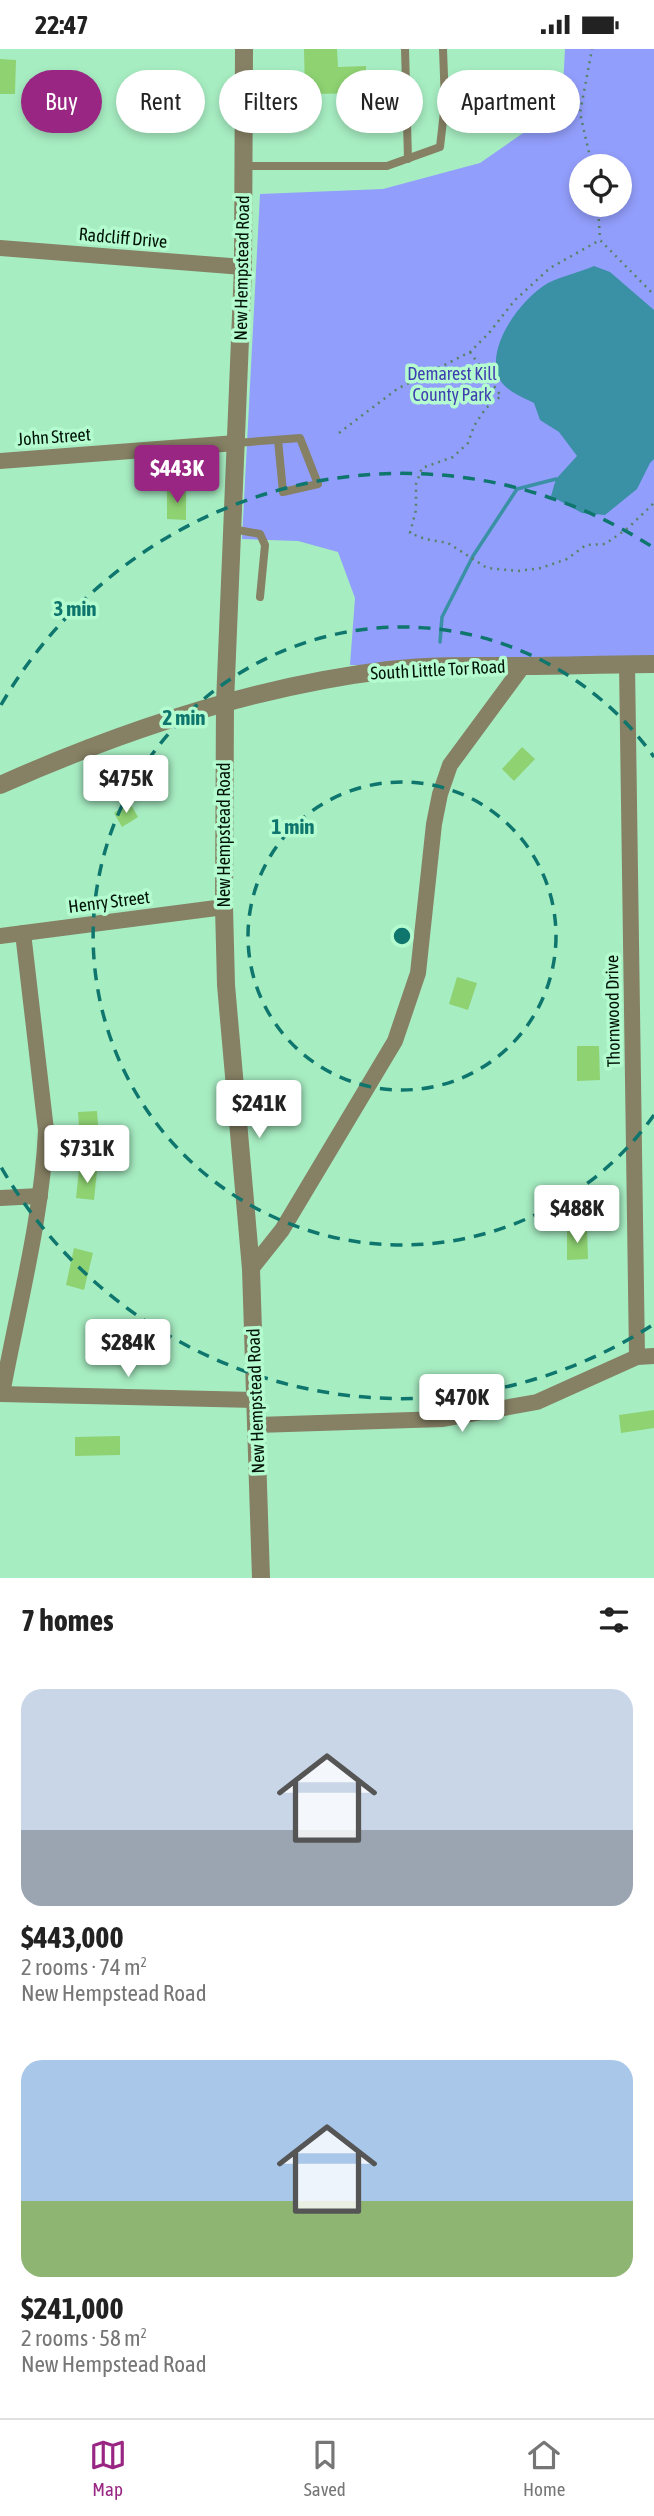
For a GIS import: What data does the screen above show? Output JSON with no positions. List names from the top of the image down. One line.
{"streets":{"street":["Radcliff Drive","New Hempstead Road","John Street","South Little Tor Road","Henry Street","Thornwood Drive"]},"crossings":[["Radcliff Drive","New Hempstead Road"],["New Hempstead Road","John Street"],["New Hempstead Road","South Little Tor Road"],["New Hempstead Road","Henry Street"],["South Little Tor Road","Thornwood Drive"]],"parks":["Demarest Kill County Park"],"page":{"status":"22:47","chip":["Buy","Rent","Filters","New","Apartment"],"price":["$443K","$475K","$241K","$731K","$488K","$284K","$470K"],"heading":"7 homes","list":[{"name":"$443,000","note":"2 rooms · 74 m² · New Hempstead Road"},{"name":"$241,000","note":"2 rooms · 58 m² · New Hempstead Road"}],"tabs":["Map","Saved","Home"]},"rings":["3 min","2 min","1 min"]}
